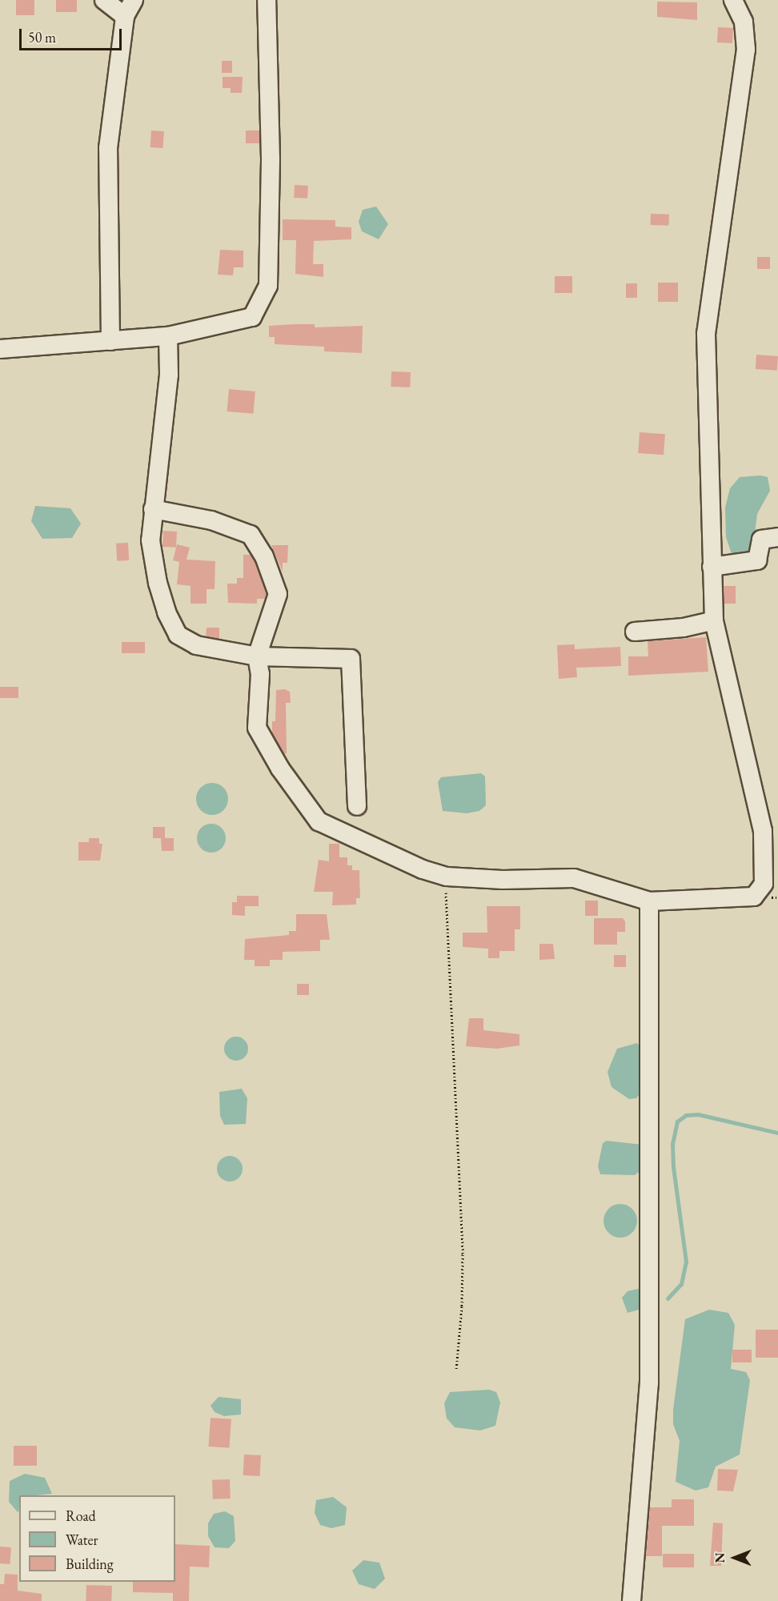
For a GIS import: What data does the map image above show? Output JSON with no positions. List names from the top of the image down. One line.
{"legend":["Road","Water","Building"],"scale_bar":"50 m","north":"left"}
